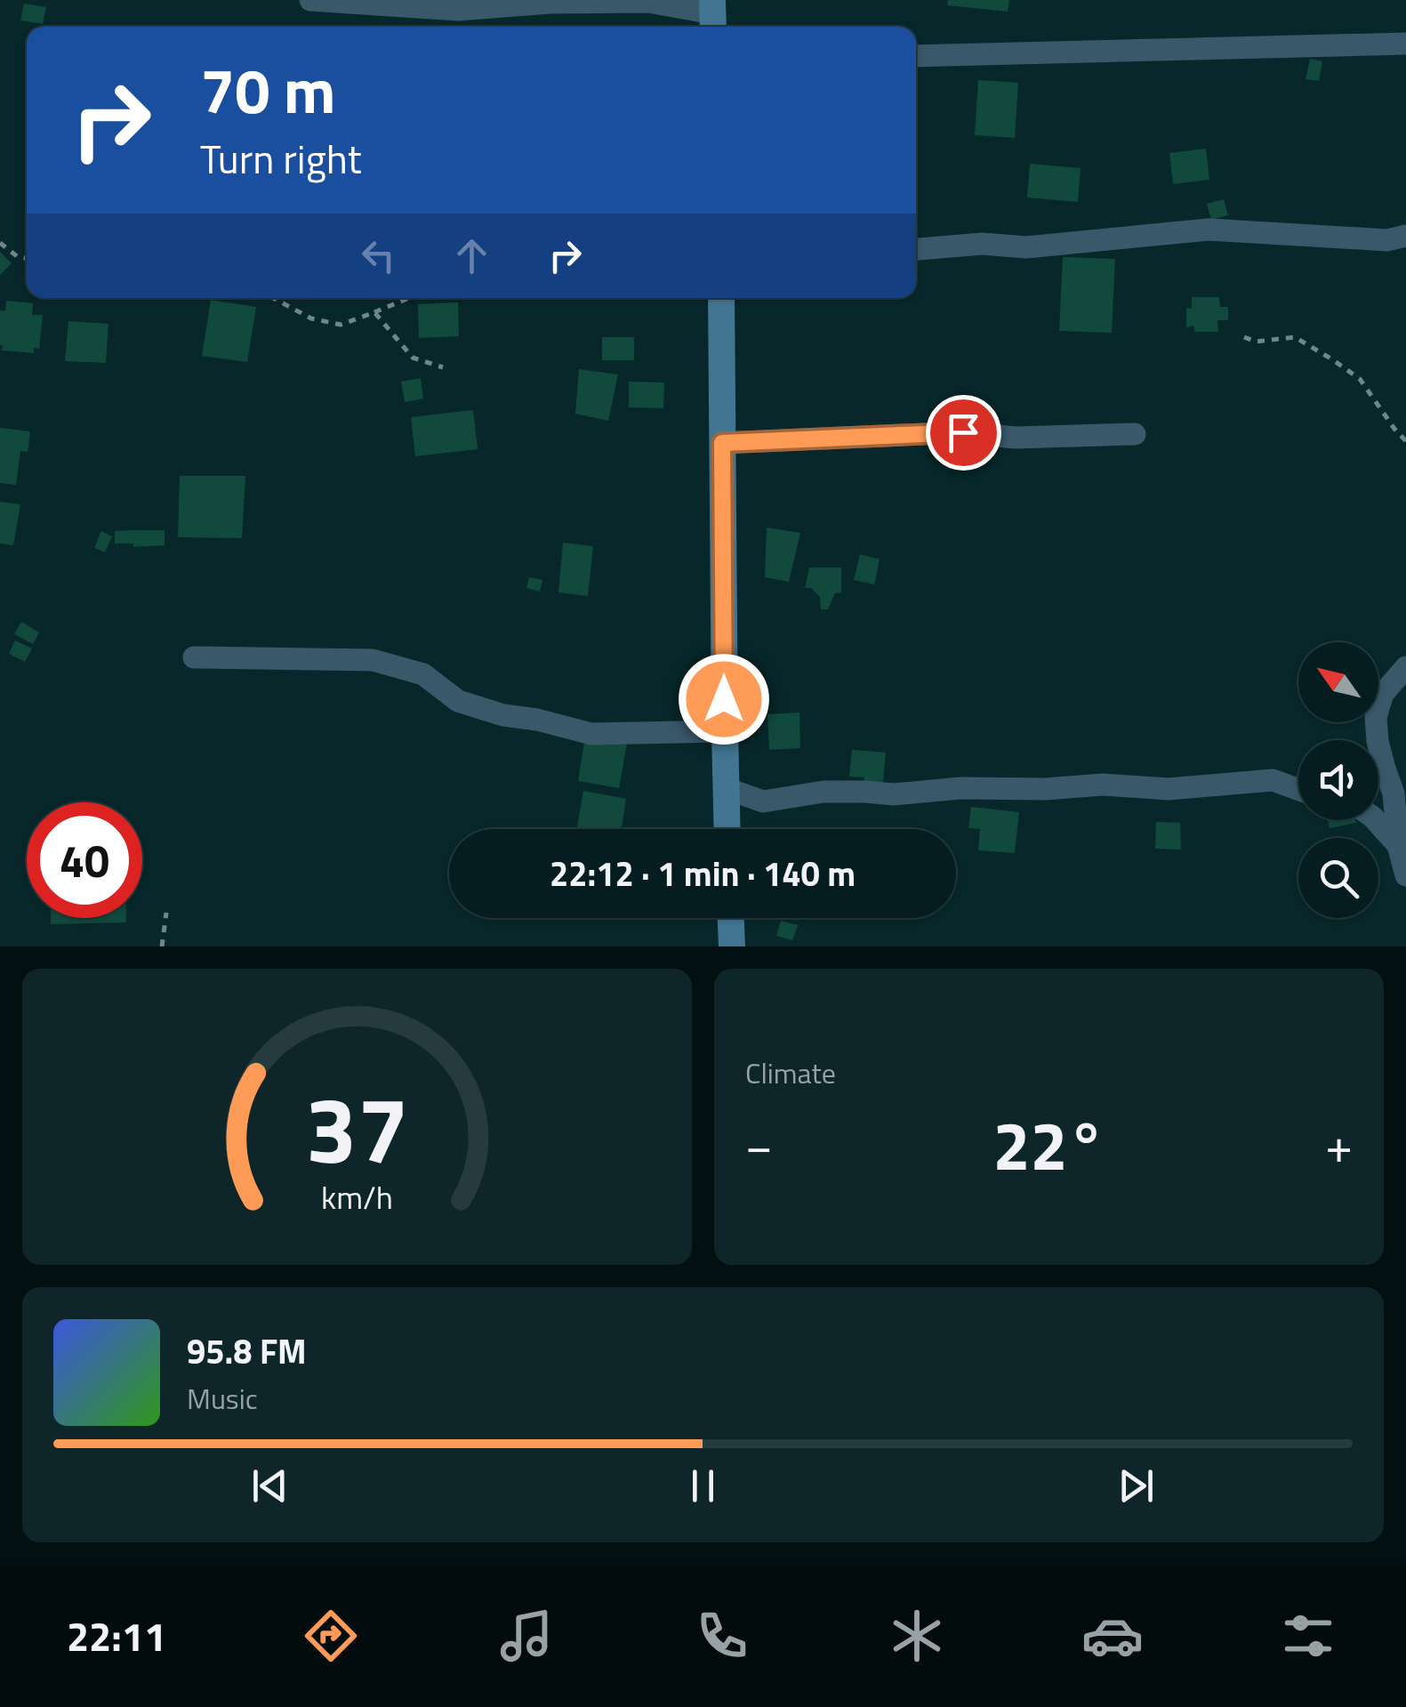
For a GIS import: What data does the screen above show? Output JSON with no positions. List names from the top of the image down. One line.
{"north":"top left","page":{"turn":["70 m","Turn right"],"limit":"40","trip":"22:12 · 1 min · 140 m","tile":"Climate","heat":["−","22°","+"],"song":["95.8 FM","Music"],"tabs":"22:11","gauge":["37","km/h"]}}
